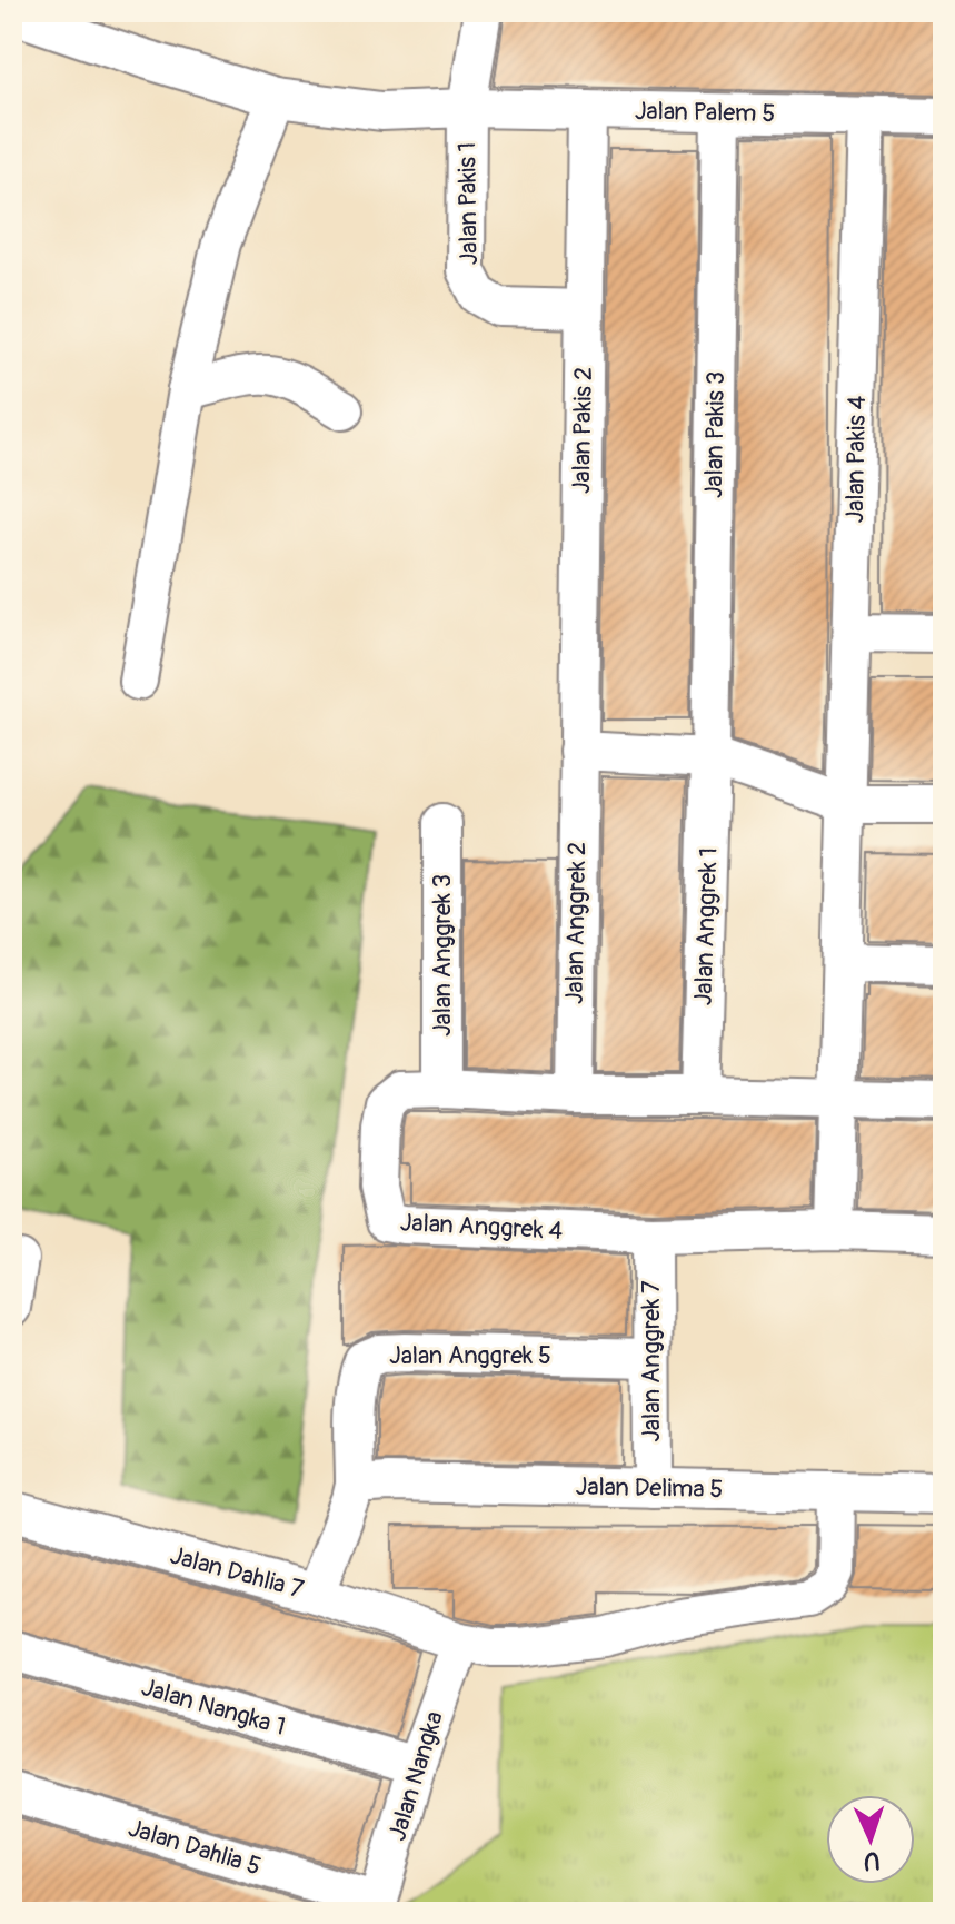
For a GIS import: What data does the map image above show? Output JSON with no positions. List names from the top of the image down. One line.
{"streets":{"street":["Jalan Palem 5","Jalan Pakis 1","Jalan Pakis 2","Jalan Pakis 3","Jalan Pakis 4","Jalan Anggrek 2","Jalan Anggrek 1","Jalan Anggrek 3","Jalan Anggrek 4","Jalan Anggrek 5","Jalan Anggrek 7","Jalan Delima 5","Jalan Dahlia 7","Jalan Nangka 1","Jalan Nangka","Jalan Dahlia 5"]},"crossings":[["Jalan Palem 5","Jalan Pakis 1"],["Jalan Palem 5","Jalan Pakis 2"],["Jalan Palem 5","Jalan Pakis 3"],["Jalan Palem 5","Jalan Pakis 4"],["Jalan Pakis 1","Jalan Pakis 2"],["Jalan Pakis 2","Jalan Anggrek 2"],["Jalan Pakis 3","Jalan Anggrek 1"],["Jalan Pakis 4","Jalan Anggrek 4"],["Jalan Anggrek 2","Jalan Anggrek 4"],["Jalan Anggrek 1","Jalan Anggrek 4"],["Jalan Anggrek 3","Jalan Anggrek 4"],["Jalan Anggrek 4","Jalan Anggrek 7"],["Jalan Anggrek 5","Jalan Anggrek 7"],["Jalan Anggrek 5","Jalan Delima 5"],["Jalan Anggrek 7","Jalan Delima 5"],["Jalan Delima 5","Jalan Dahlia 7"],["Jalan Dahlia 7","Jalan Nangka"],["Jalan Nangka 1","Jalan Nangka"],["Jalan Nangka","Jalan Dahlia 5"]],"north":"bottom"}
